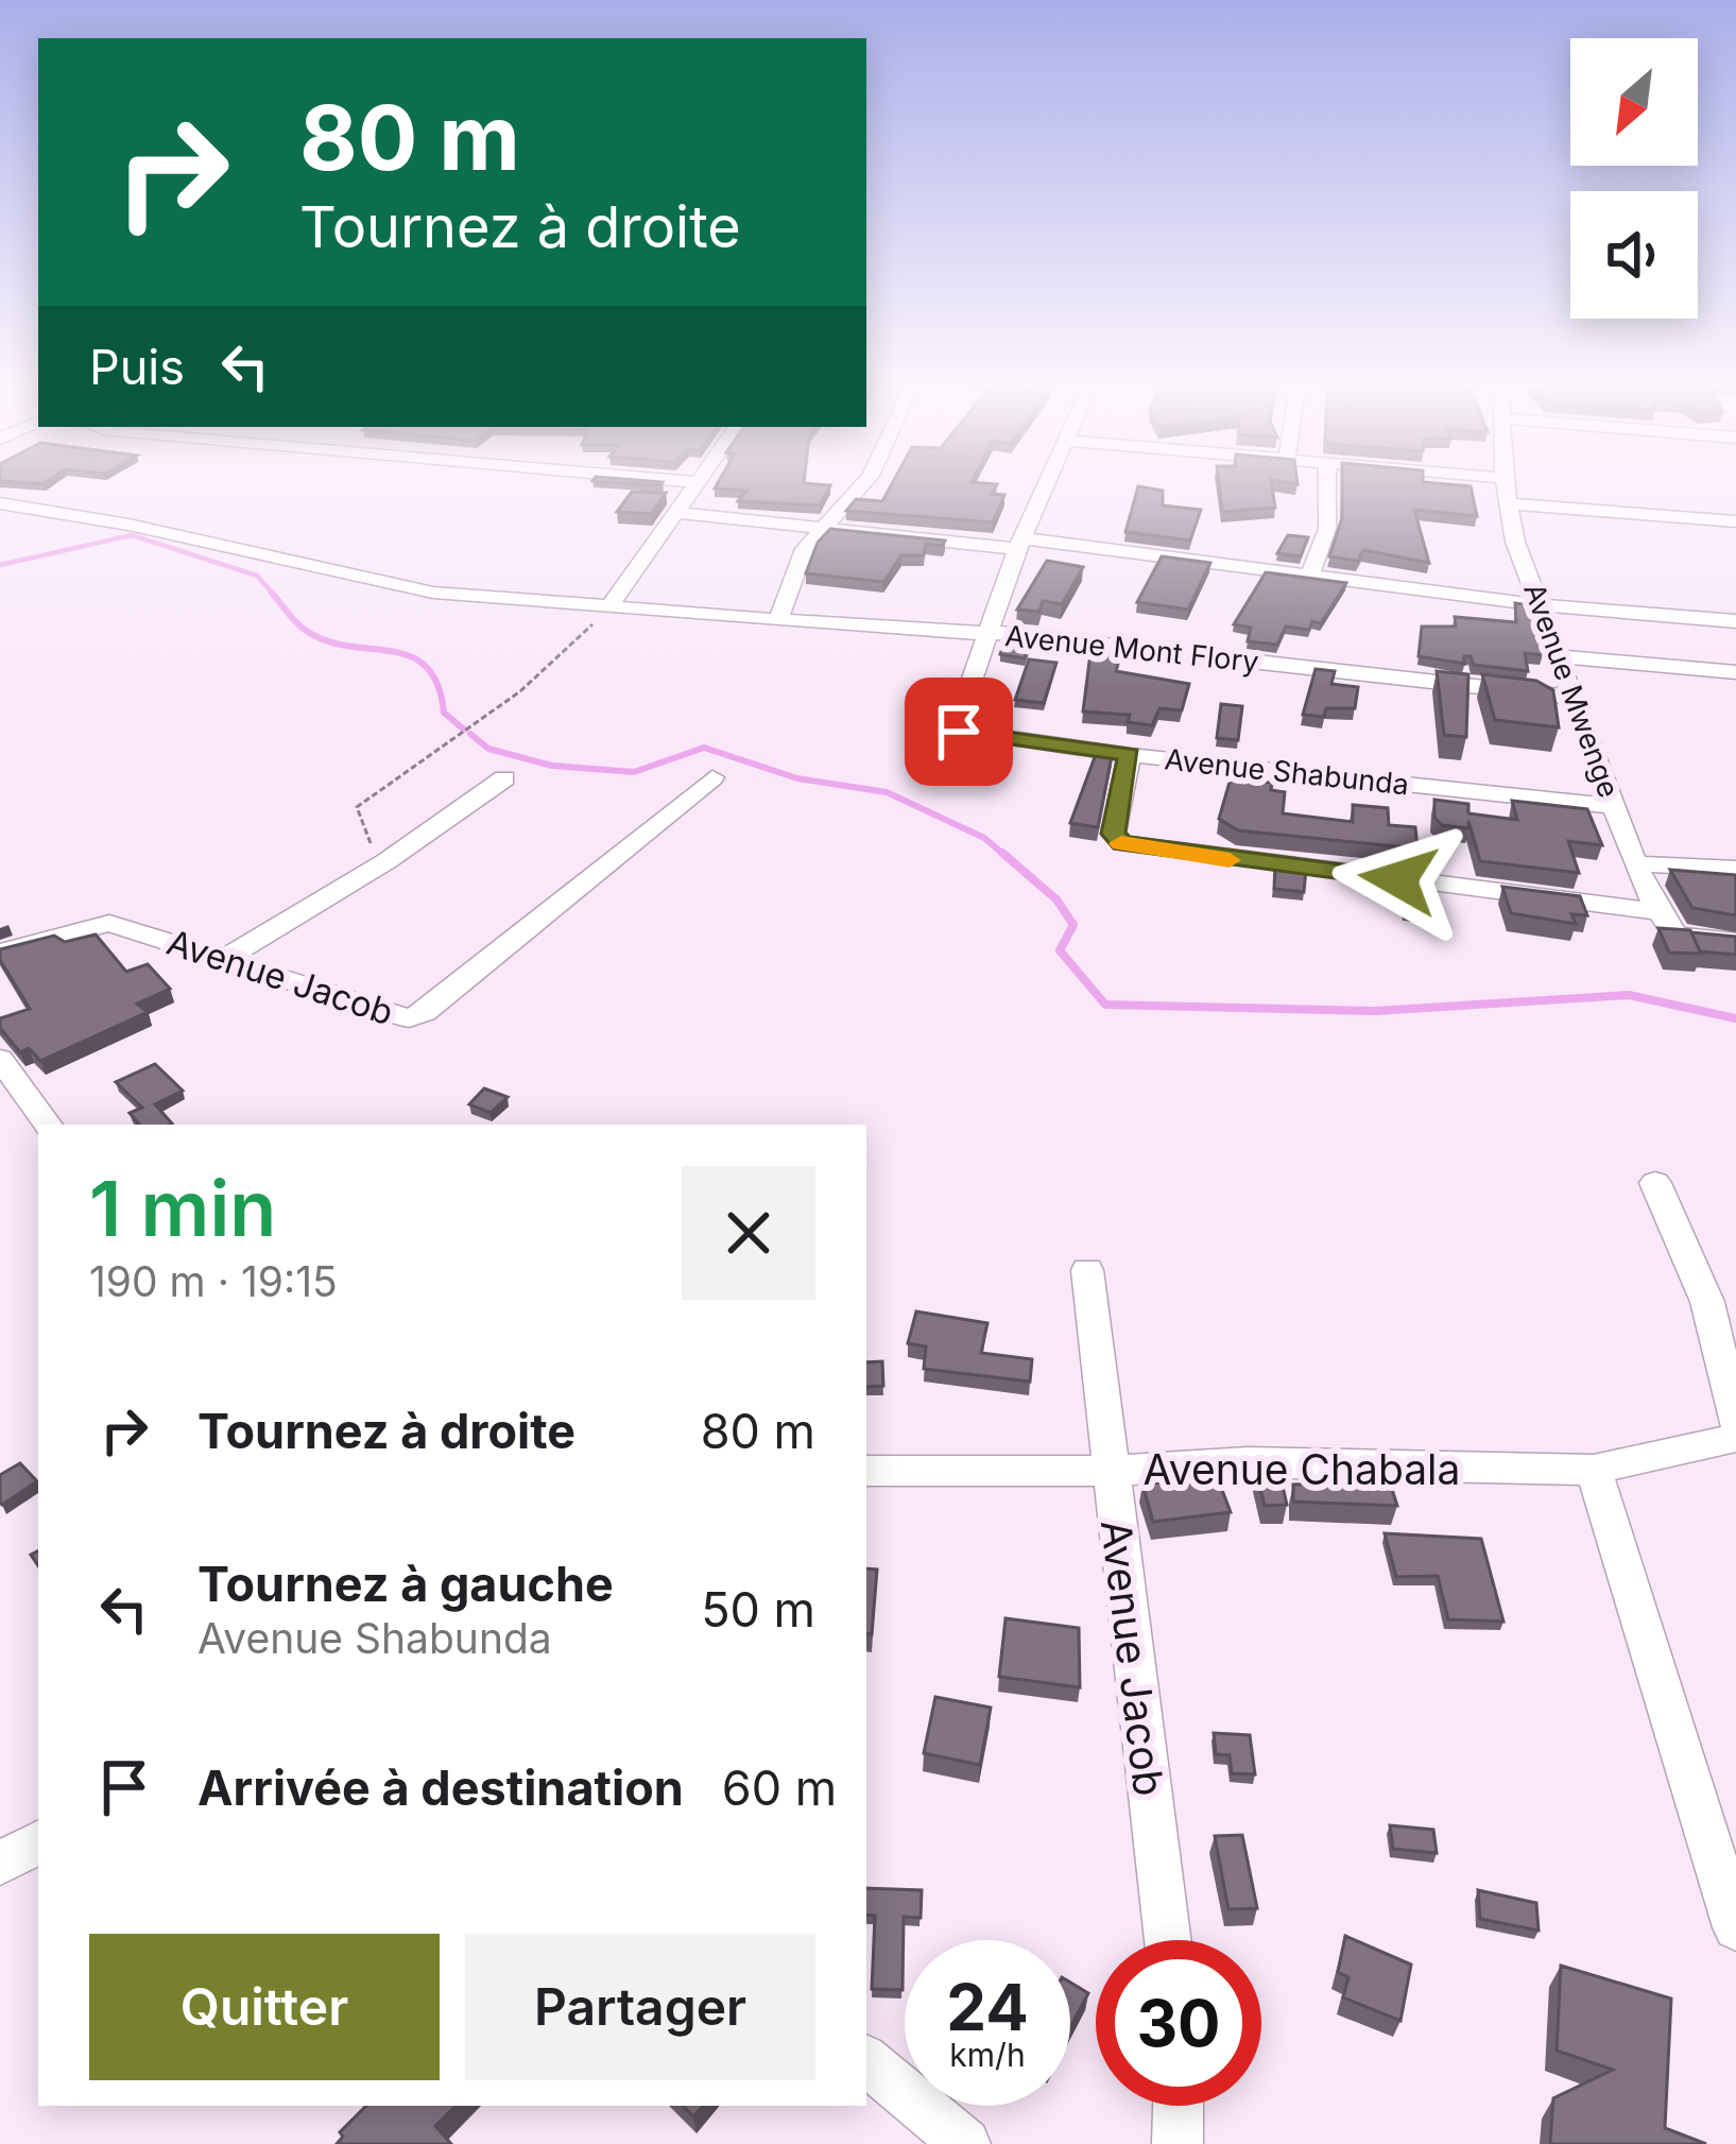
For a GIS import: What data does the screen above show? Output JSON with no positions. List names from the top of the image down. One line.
{"streets":{"street":["Avenue Mont Flory","Avenue Mwenge","Avenue Shabunda","Avenue Jacob","Avenue Chabala"]},"crossings":[["Avenue Mont Flory","Avenue Mwenge"],["Avenue Mont Flory","Avenue Shabunda"],["Avenue Mwenge","Avenue Shabunda"],["Avenue Jacob","Avenue Chabala"]],"north":"bottom left","page":{"turn":["80 m","Tournez à droite"],"then":"Puis","heading":["1 min","190 m · 19:15"],"list":[{"name":"Tournez à droite","value":"80 m"},{"name":"Tournez à gauche","note":"Avenue Shabunda","value":"50 m"},{"name":"Arrivée à destination","value":"60 m"}],"buttons":["Quitter","Partager"],"speed":"24 km/h","limit":"30"}}
